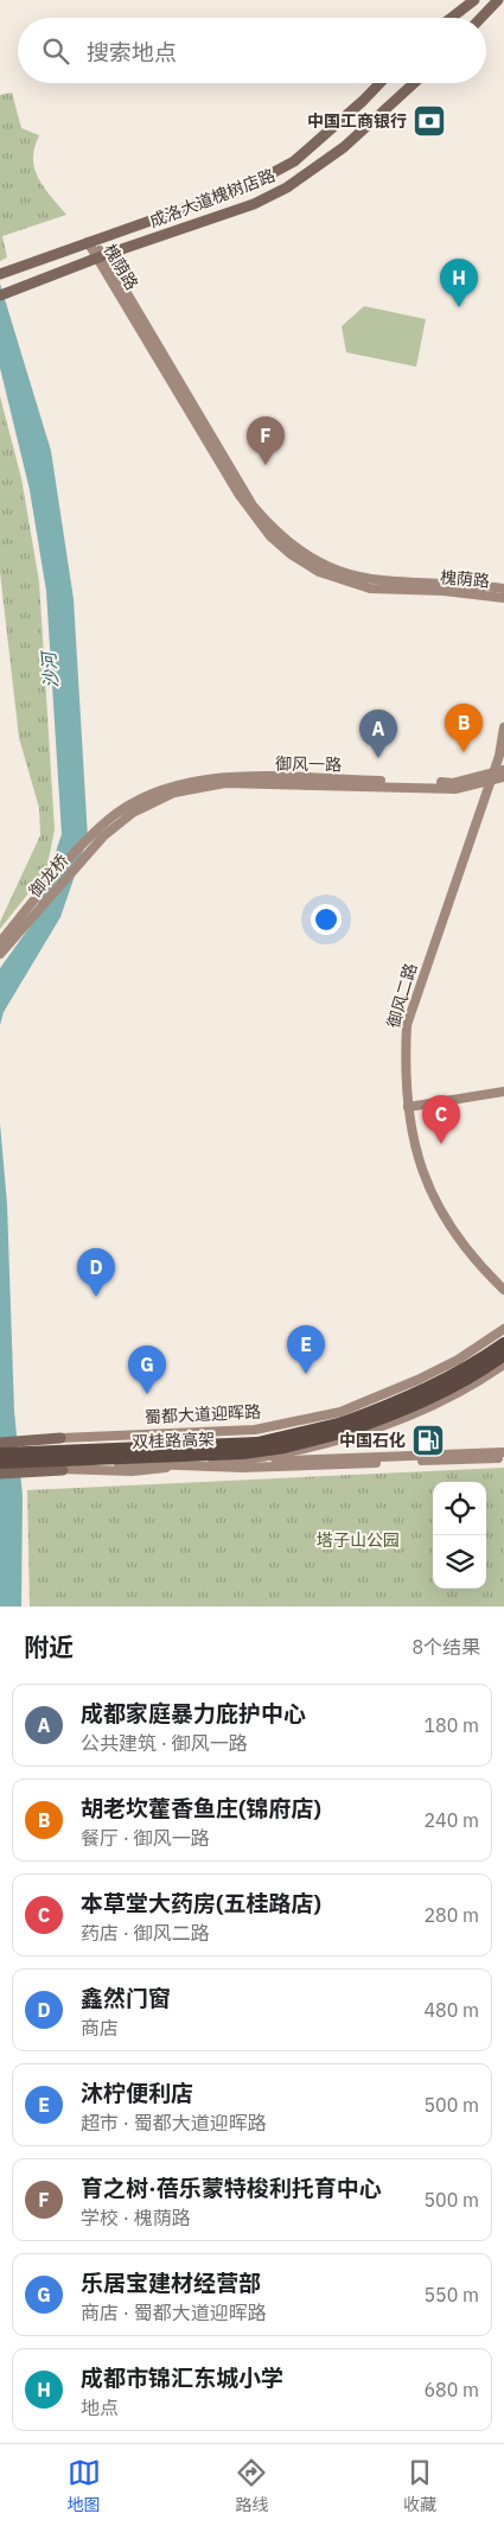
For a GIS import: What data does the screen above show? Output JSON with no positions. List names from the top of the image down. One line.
{"streets":{"highway":["双桂路高架"],"main road":["成洛大道槐树店路","槐荫路","御风一路","御龙桥","御风二路","蜀都大道迎晖路"]},"crossings":[["成洛大道槐树店路","槐荫路"],["御风一路","御龙桥"],["御风一路","御风二路"]],"water":["沙河"],"parks":["塔子山公园"],"places":{"bank":["中国工商银行"],"fuel station":["中国石化"]},"page":{"search":"搜索地点","pins":["H","F","B","A","C","D","E","G"],"heading":["附近","8个结果"],"list":[{"mark":"A","name":"成都家庭暴力庇护中心","note":"公共建筑 · 御风一路","value":"180 m"},{"mark":"B","name":"胡老坎藿香鱼庄(锦府店)","note":"餐厅 · 御风一路","value":"240 m"},{"mark":"C","name":"本草堂大药房(五桂路店)","note":"药店 · 御风二路","value":"280 m"},{"mark":"D","name":"鑫然门窗","note":"商店","value":"480 m"},{"mark":"E","name":"沐柠便利店","note":"超市 · 蜀都大道迎晖路","value":"500 m"},{"mark":"F","name":"育之树·蓓乐蒙特梭利托育中心","note":"学校 · 槐荫路","value":"500 m"},{"mark":"G","name":"乐居宝建材经营部","note":"商店 · 蜀都大道迎晖路","value":"550 m"},{"mark":"H","name":"成都市锦汇东城小学","note":"地点","value":"680 m"}],"nav":["地图","路线","收藏"]}}
